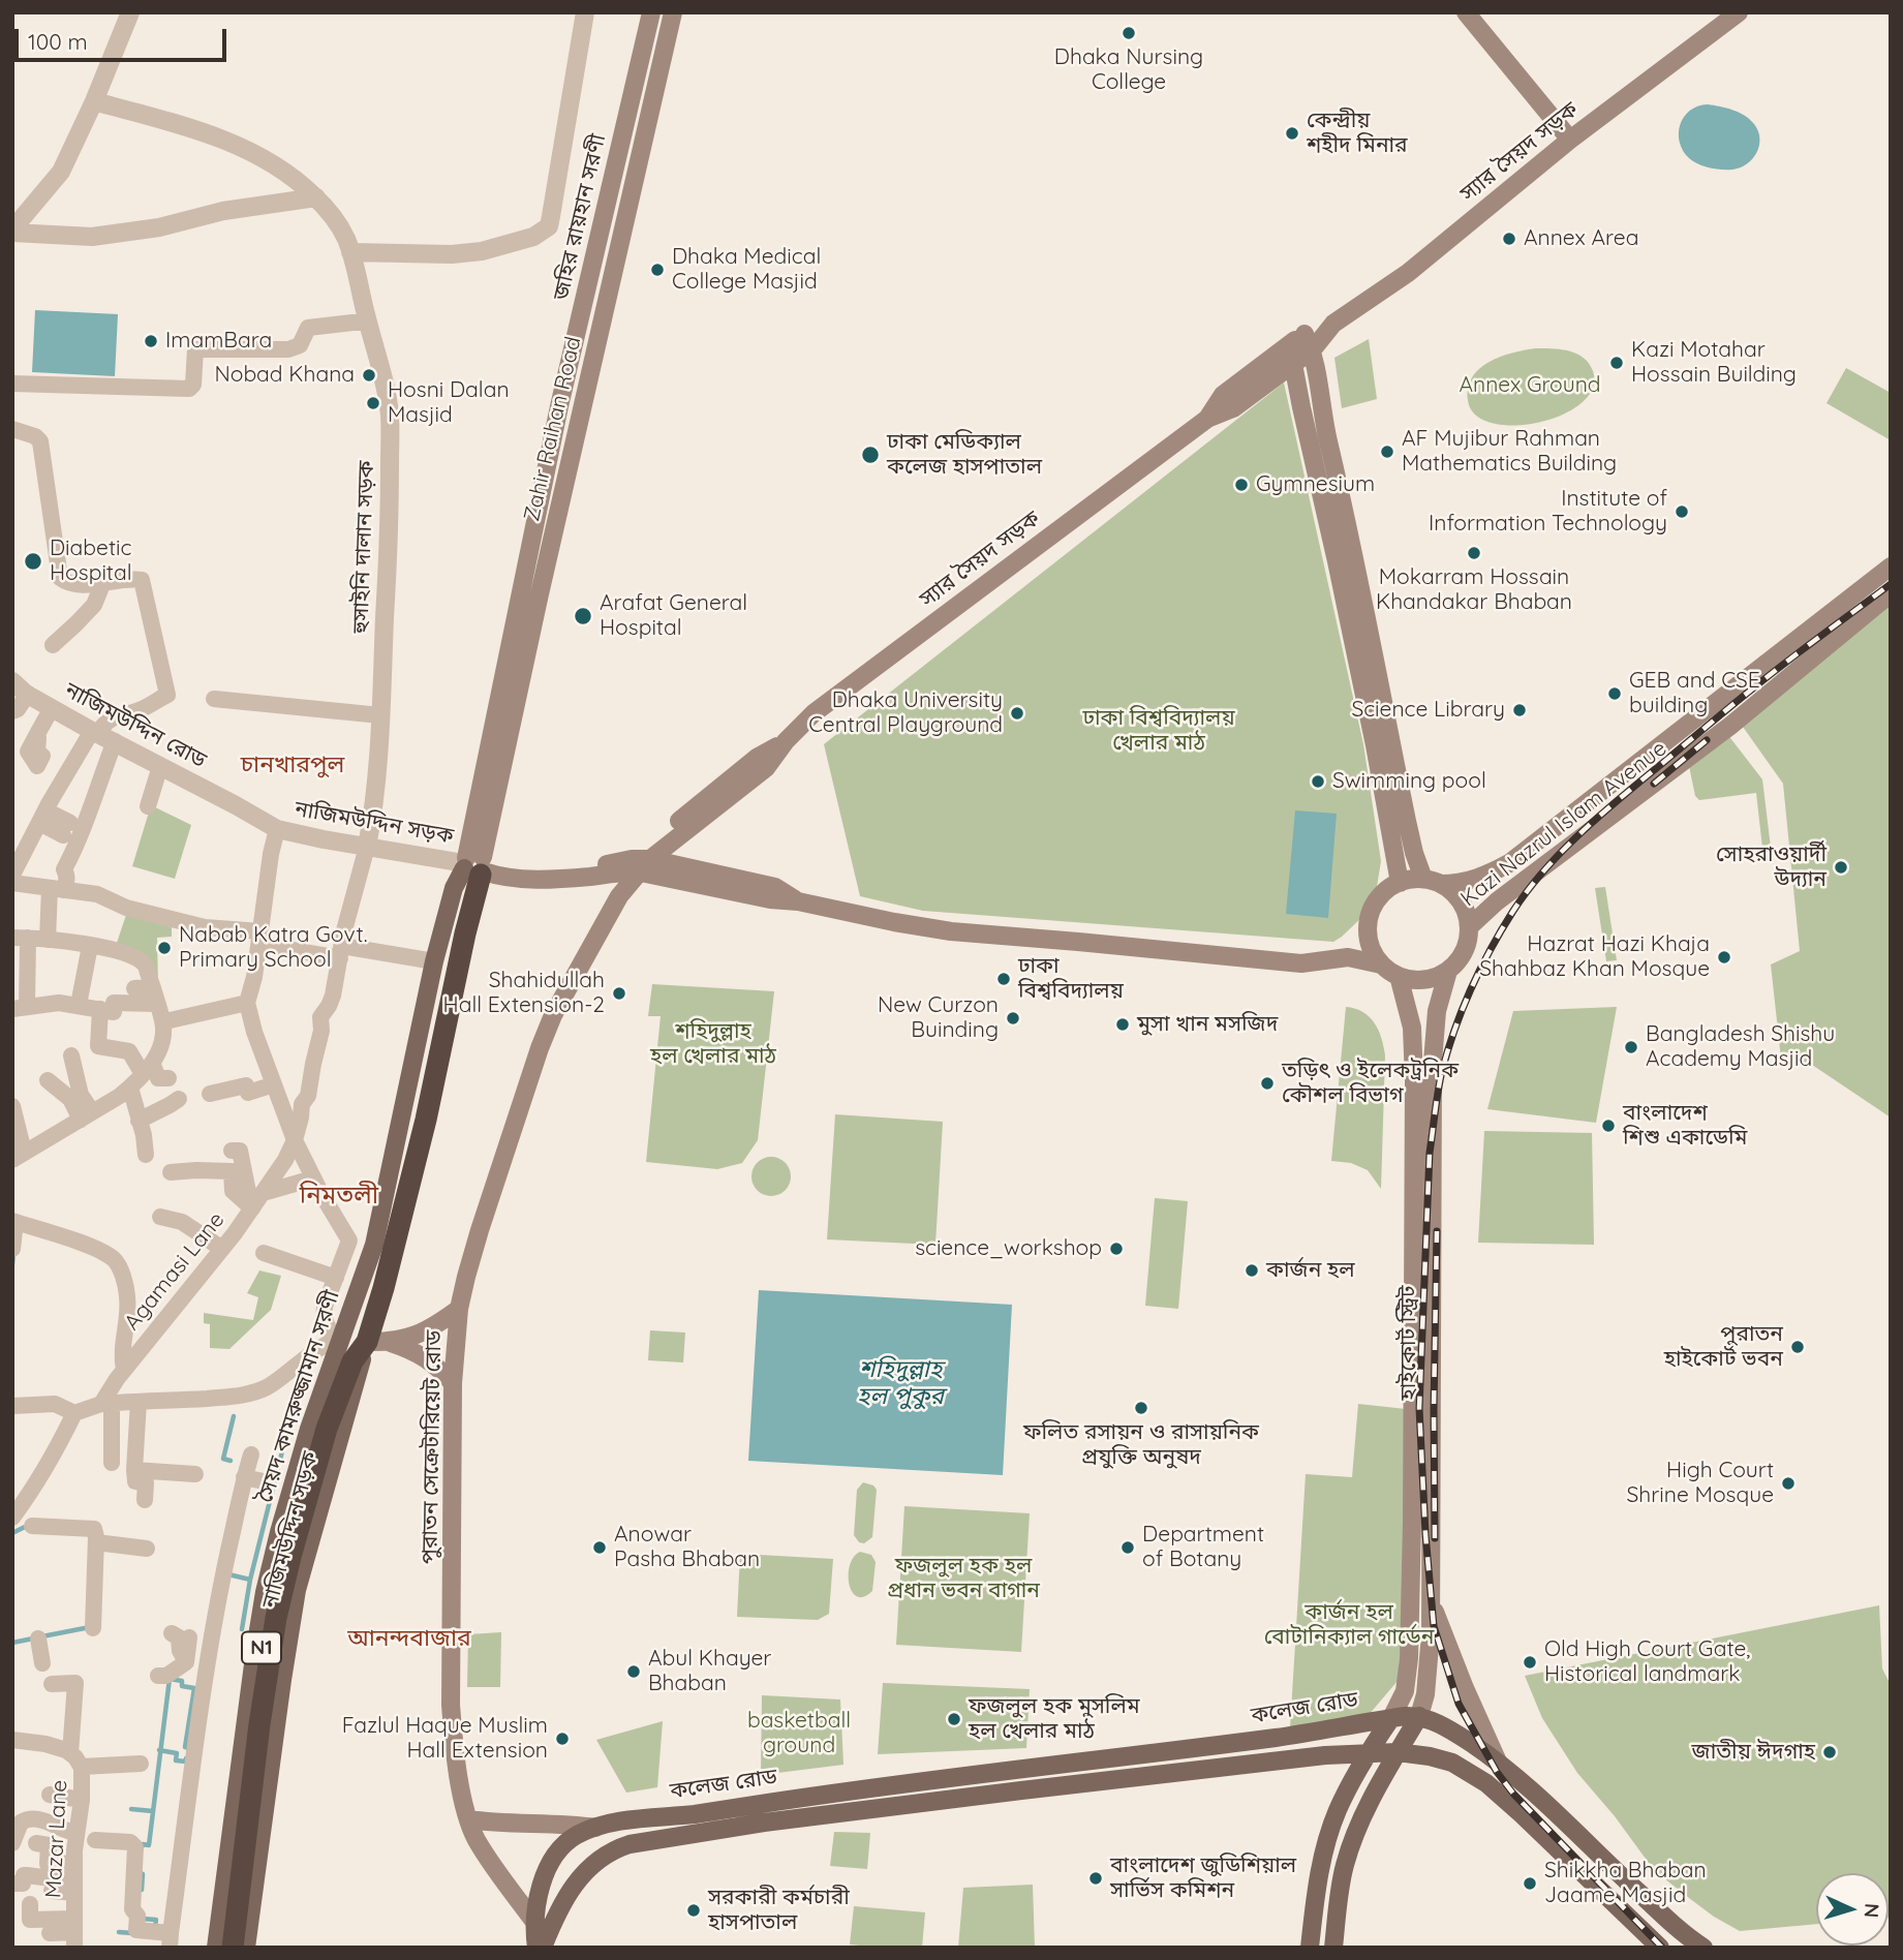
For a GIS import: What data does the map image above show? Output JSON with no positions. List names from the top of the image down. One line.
{"streets":{"highway":["N1"],"main road":["স্যার সৈয়দ সড়ক","জহির রায়হান সরণী","Zahir Raihan Road","নাজিমউদ্দিন সড়ক","Kazi Nazrul Islam Avenue","হাইকোর্ট স্ট্রিট","সৈয়দ কামরুজ্জামান সরণী","পুরাতন সেক্রেটারিয়েট রোড","কলেজ রোড"],"street":["হুসাইনি দালান সড়ক","নাজিমউদ্দিন রোড","Agamasi Lane","Mazar Lane"]},"crossings":[["স্যার সৈয়দ সড়ক","পুরাতন সেক্রেটারিয়েট রোড"],["জহির রায়হান সরণী","Zahir Raihan Road"],["জহির রায়হান সরণী","নাজিমউদ্দিন সড়ক"],["জহির রায়হান সরণী","সৈয়দ কামরুজ্জামান সরণী"],["Zahir Raihan Road","নাজিমউদ্দিন সড়ক"],["Zahir Raihan Road","সৈয়দ কামরুজ্জামান সরণী"],["হুসাইনি দালান সড়ক","নাজিমউদ্দিন সড়ক"],["হুসাইনি দালান সড়ক","Agamasi Lane"],["নাজিমউদ্দিন রোড","নাজিমউদ্দিন সড়ক"],["নাজিমউদ্দিন সড়ক","Agamasi Lane"],["নাজিমউদ্দিন সড়ক","সৈয়দ কামরুজ্জামান সরণী"],["নাজিমউদ্দিন সড়ক","N1"],["Kazi Nazrul Islam Avenue","হাইকোর্ট স্ট্রিট"],["হাইকোর্ট স্ট্রিট","কলেজ রোড"],["সৈয়দ কামরুজ্জামান সরণী","N1"],["পুরাতন সেক্রেটারিয়েট রোড","কলেজ রোড"]],"districts":["চানখারপুল","নিমতলী","আনন্দবাজার"],"water":["শহিদুল্লাহ হল পুকুর"],"parks":["Annex Ground","ঢাকা বিশ্ববিদ্যালয় খেলার মাঠ","শহিদুল্লাহ হল খেলার মাঠ","ফজলুল হক হল প্রধান ভবন বাগান","কার্জন হল বোটানিক্যাল গার্ডেন","basketball ground"],"places":["Dhaka Nursing College","কেন্দ্রীয় শহীদ মিনার","Annex Area","Dhaka Medical College Masjid","ImamBara","Kazi Motahar Hossain Building","Nobad Khana","Hosni Dalan Masjid","AF Mujibur Rahman Mathematics Building","ঢাকা মেডিক্যাল কলেজ হাসপাতাল","Gymnesium","Institute of Information Technology","Mokarram Hossain Khandakar Bhaban","Diabetic Hospital","Arafat General Hospital","GEB and CSE building","Science Library","Dhaka University Central Playground","Swimming pool","সোহরাওয়ার্দী উদ্যান","Nabab Katra Govt. Primary School","Hazrat Hazi Khaja Shahbaz Khan Mosque","ঢাকা বিশ্ববিদ্যালয়","Shahidullah Hall Extension-2","New Curzon Buinding","মুসা খান মসজিদ","Bangladesh Shishu Academy Masjid","তড়িৎ ও ইলেকট্রনিক কৌশল বিভাগ","বাংলাদেশ শিশু একাডেমি","science_workshop","কার্জন হল","পুরাতন হাইকোর্ট ভবন","ফলিত রসায়ন ও রাসায়নিক প্রযুক্তি অনুষদ","High Court Shrine Mosque","Anowar Pasha Bhaban","Department of Botany","Old High Court Gate, Historical landmark","Abul Khayer Bhaban","ফজলুল হক মুসলিম হল খেলার মাঠ","Fazlul Haque Muslim Hall Extension","জাতীয় ঈদগাহ","বাংলাদেশ জুডিশিয়াল সার্ভিস কমিশন","Shikkha Bhaban Jaame Masjid","সরকারী কর্মচারী হাসপাতাল"],"scale_bar":"100 m","north":"right"}
